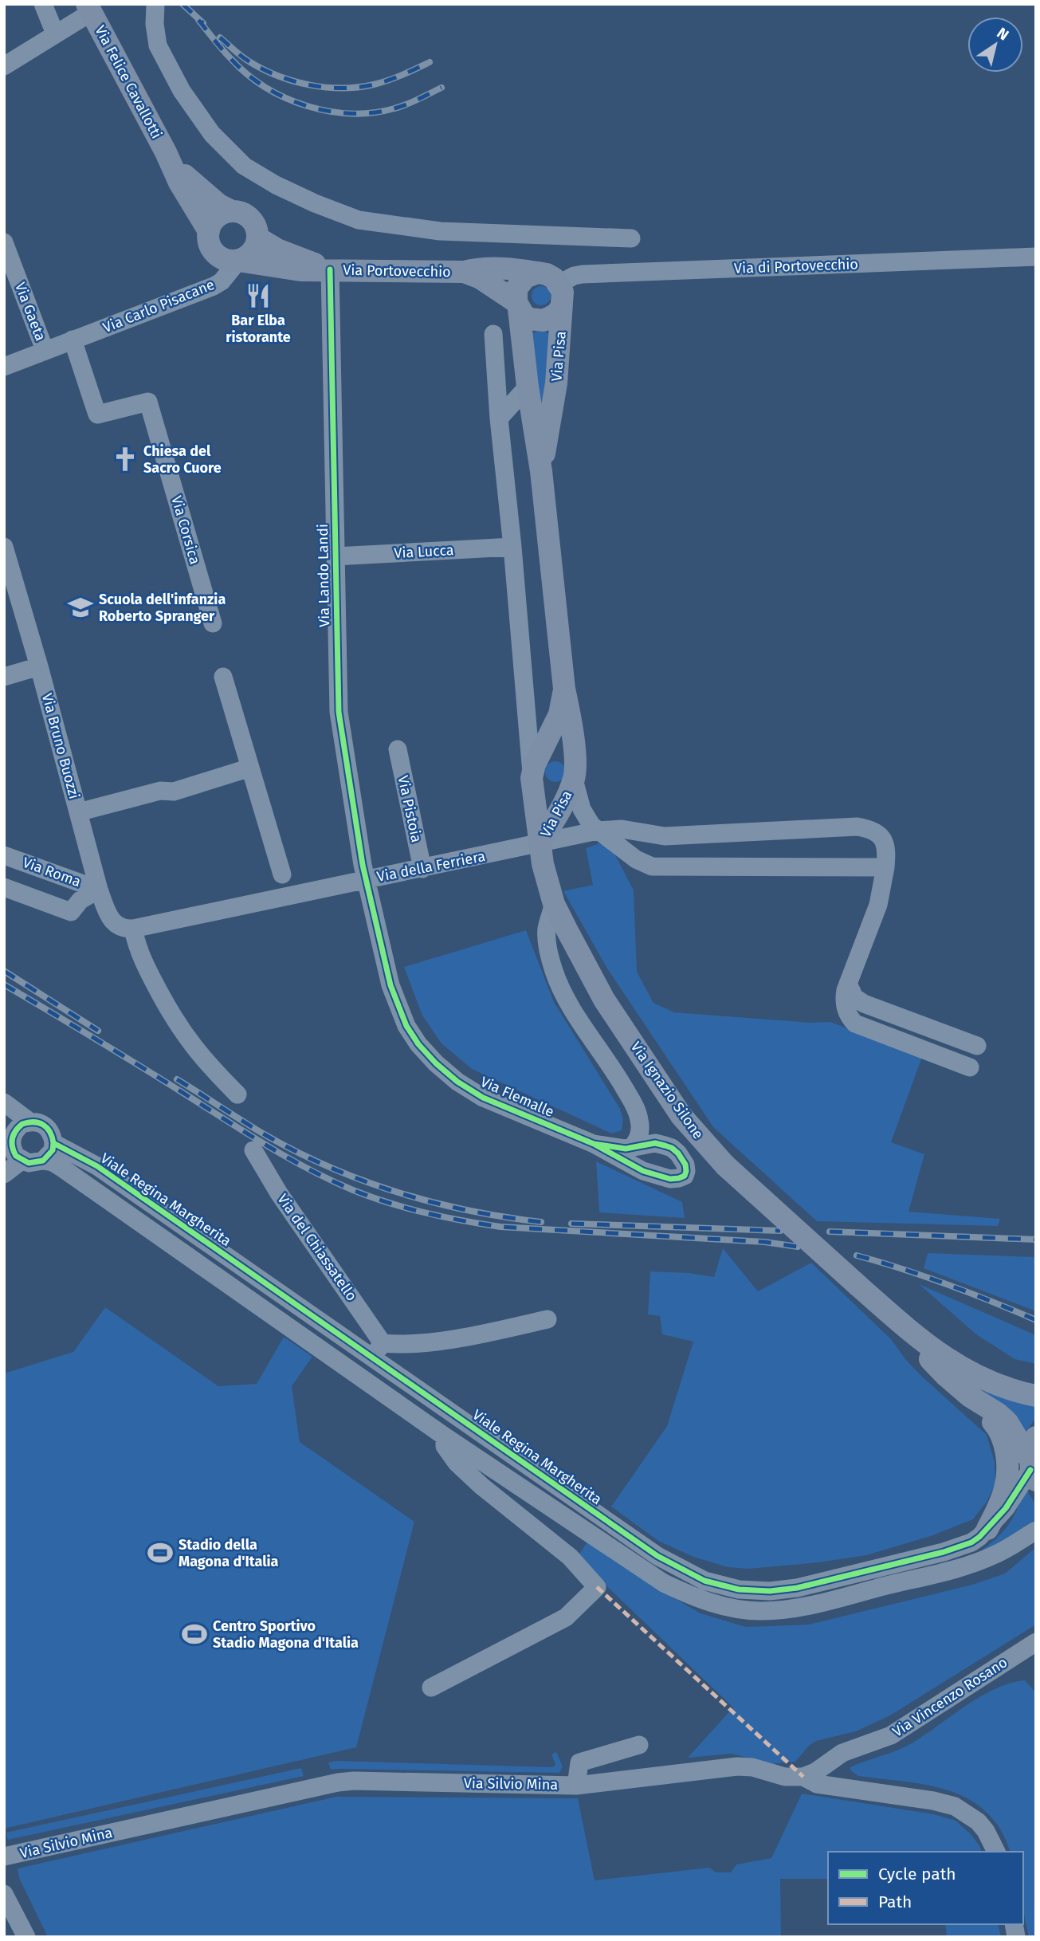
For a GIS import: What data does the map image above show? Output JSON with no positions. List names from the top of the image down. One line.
{"streets":{"main road":["Via Felice Cavallotti","Via Portovecchio","Via Pisa","Via Ignazio Silone"],"street":["Via di Portovecchio","Via Carlo Pisacane","Via Gaeta","Via Corsica","Via Lucca","Via Lando Landi","Via Bruno Buozzi","Via Pistoia","Via della Ferriera","Via Roma","Via Flemalle","Viale Regina Margherita","Via del Chiassatello","Via Vincenzo Rosano","Via Silvio Mina"]},"crossings":[["Via Felice Cavallotti","Via Carlo Pisacane"],["Via di Portovecchio","Via Portovecchio"],["Via di Portovecchio","Via Pisa"],["Via Portovecchio","Via Pisa"],["Via Portovecchio","Via Lando Landi"],["Via Carlo Pisacane","Via Gaeta"],["Via Carlo Pisacane","Via Corsica"],["Via Pisa","Via della Ferriera"],["Via Pisa","Via Ignazio Silone"],["Via Lucca","Via Lando Landi"],["Via Lando Landi","Via della Ferriera"],["Via Lando Landi","Via Flemalle"],["Via Bruno Buozzi","Via della Ferriera"],["Via Bruno Buozzi","Via Roma"],["Via Pistoia","Via della Ferriera"],["Via della Ferriera","Via Ignazio Silone"],["Via della Ferriera","Via Flemalle"],["Via Ignazio Silone","Viale Regina Margherita"],["Viale Regina Margherita","Via del Chiassatello"],["Via Vincenzo Rosano","Via Silvio Mina"]],"places":{"restaurant":["Bar Elba ristorante"],"church":["Chiesa del Sacro Cuore"],"school or university":["Scuola dell'infanzia Roberto Spranger"],"sports":["Stadio della Magona d'Italia","Centro Sportivo Stadio Magona d'Italia"]},"legend":["Cycle path","Path"],"north":"top right"}
